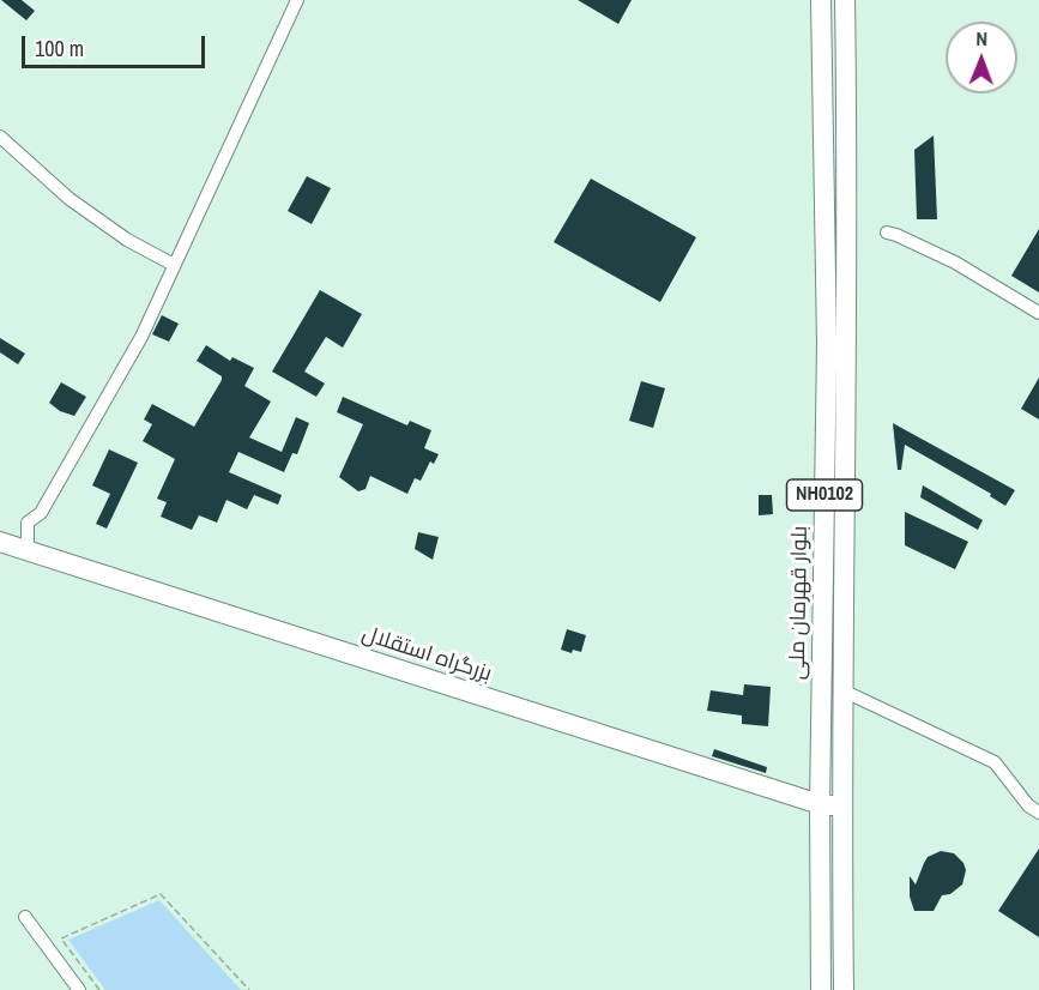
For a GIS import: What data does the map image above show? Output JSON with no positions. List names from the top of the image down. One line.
{"streets":{"highway":["NH0102","بلوار قهرمان ملی","بزرگراه استقلال"]},"crossings":[["بلوار قهرمان ملی","بزرگراه استقلال"]],"scale_bar":"100 m","north":"top"}
